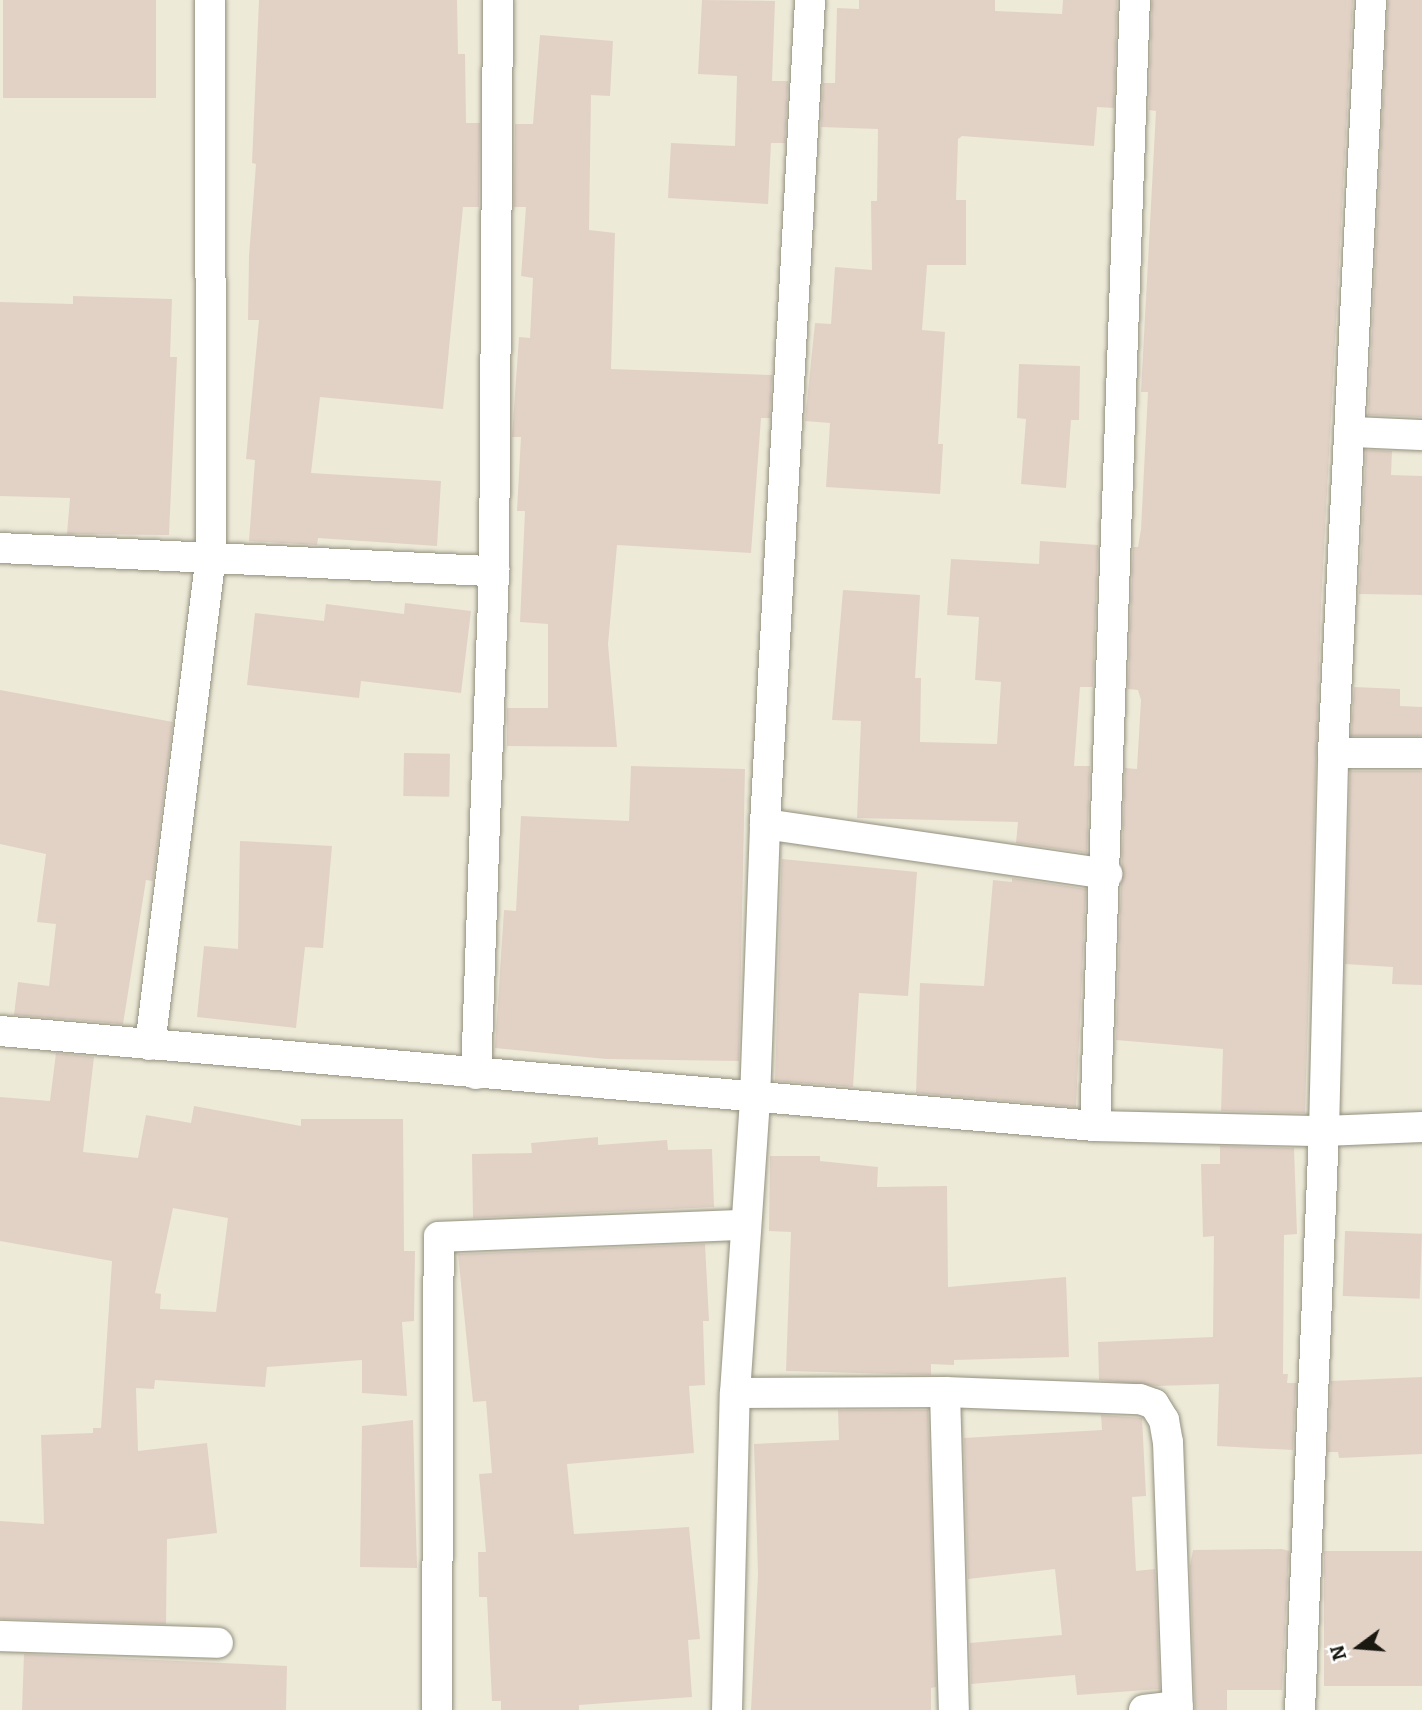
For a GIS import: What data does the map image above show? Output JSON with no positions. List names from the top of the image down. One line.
{"north":"left"}
